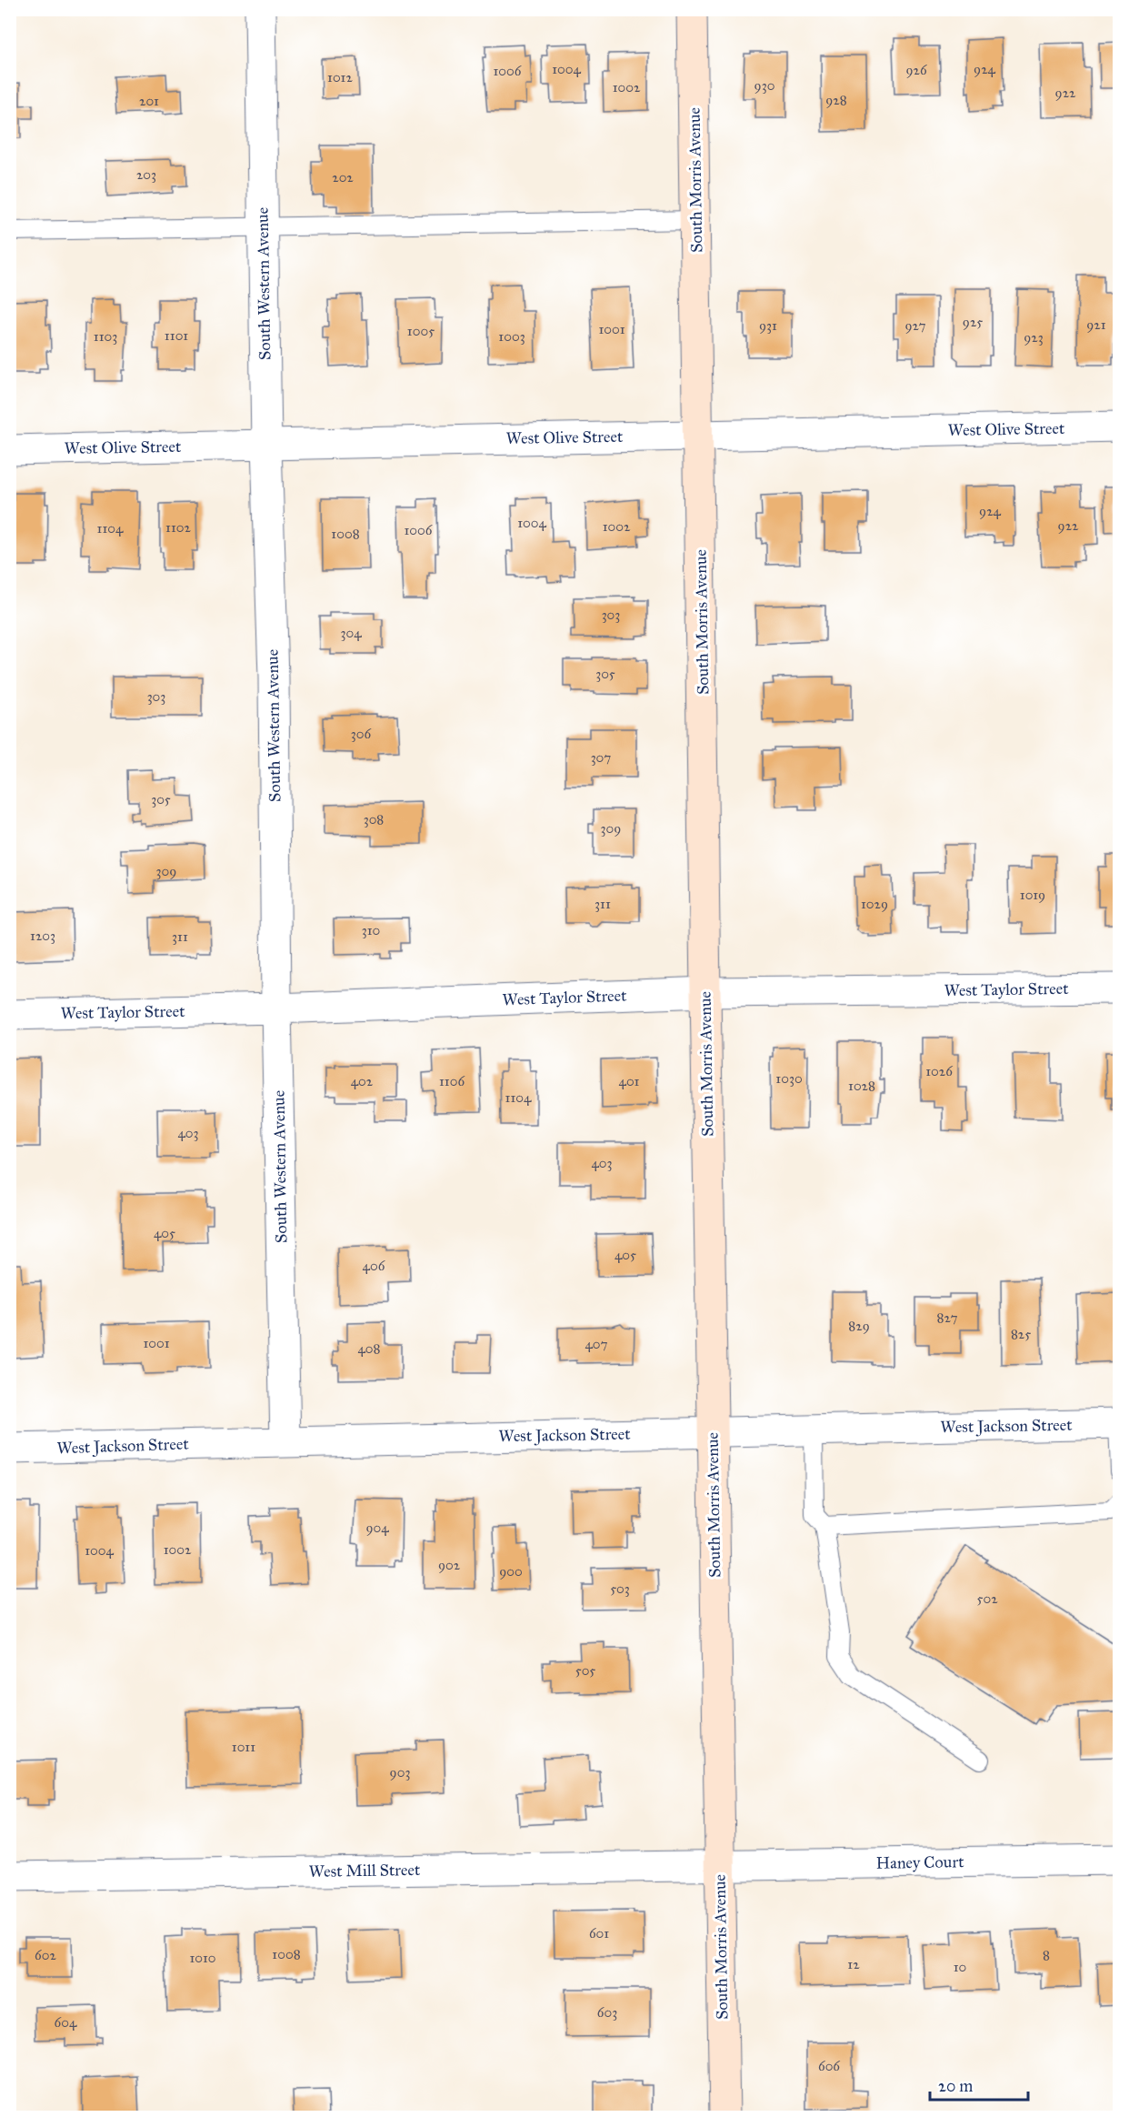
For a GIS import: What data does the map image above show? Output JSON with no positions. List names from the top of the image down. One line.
{"streets":{"main road":["South Morris Avenue"],"street":["South Western Avenue","West Olive Street","West Taylor Street","West Jackson Street","Haney Court","West Mill Street"]},"crossings":[["South Morris Avenue","West Olive Street"],["South Morris Avenue","West Taylor Street"],["South Morris Avenue","West Jackson Street"],["South Morris Avenue","Haney Court"],["South Morris Avenue","West Mill Street"],["South Western Avenue","West Olive Street"],["South Western Avenue","West Taylor Street"],["South Western Avenue","West Jackson Street"],["Haney Court","West Mill Street"]],"house_numbers":["1004","924","926","1006","1012","930","1002","922","928","201","203","202","925","921","931","927","1001","1005","1101","1103","1003","923","924","1004","922","1002","1102","1104","1006","1008","303","304","305","303","306","307","305","308","309","309","1019","311","1029","310","1203","311","1026","1030","402","1106","401","1028","1104","403","403","405","405","406","827","829","825","1001","407","408","904","1002","1004","902","900","503","502","505","1011","903","601","1008","602","8","1010","12","10","603","604","606"],"scale_bar":"20 m"}
